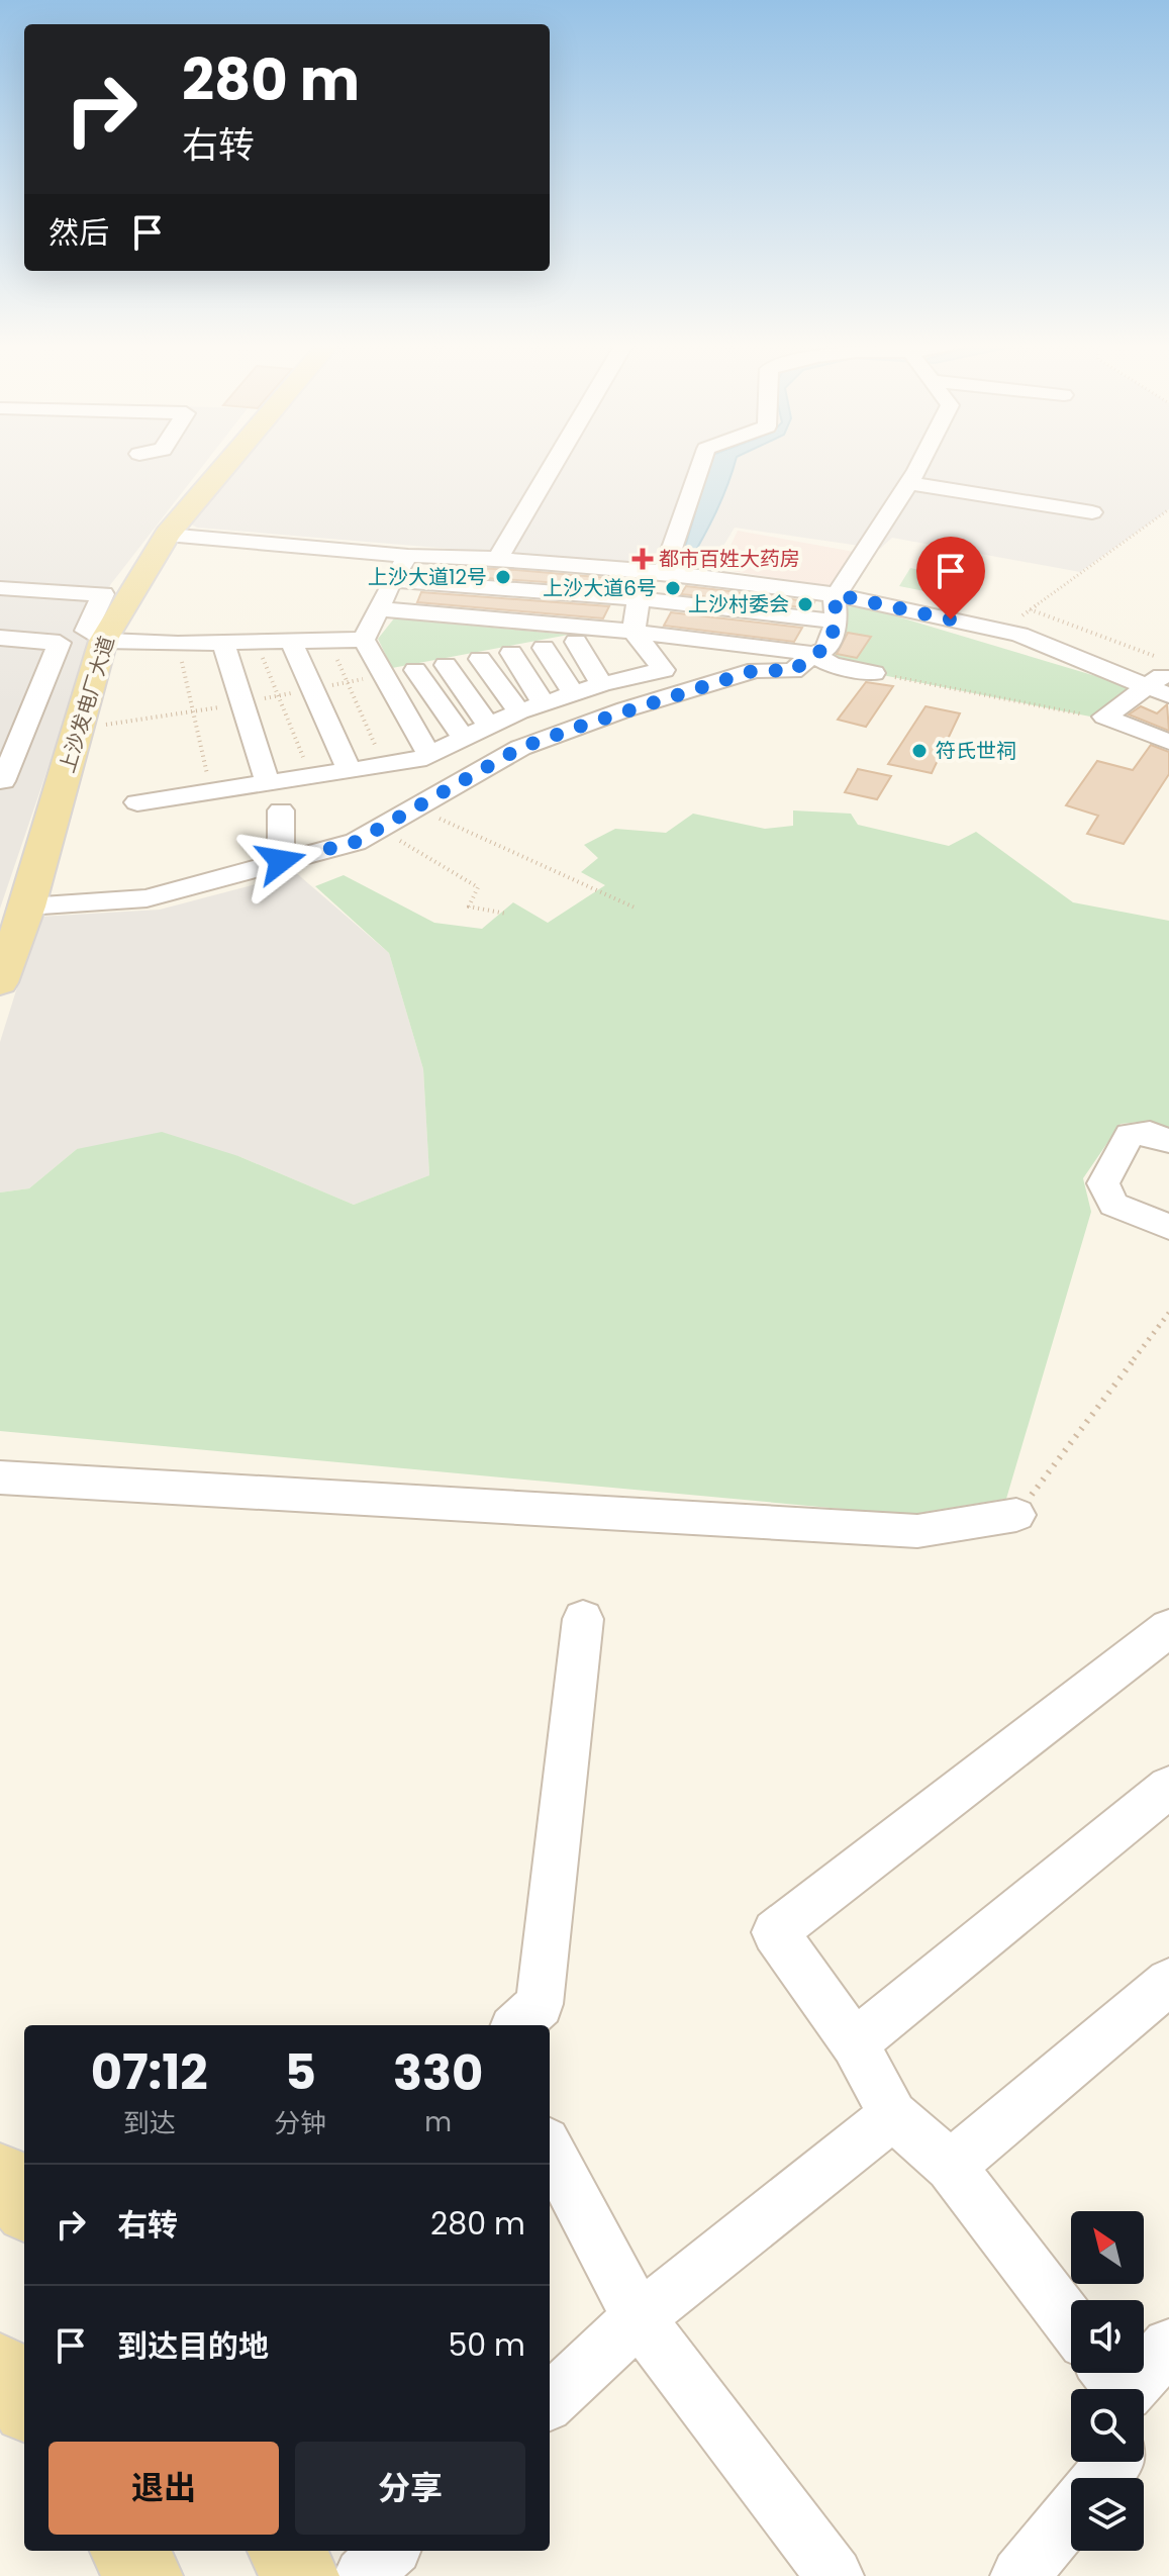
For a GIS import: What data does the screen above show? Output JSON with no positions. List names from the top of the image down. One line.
{"streets":{"main road":["上沙发电厂大道"]},"places":{"health":["都市百姓大药房"],"other":["上沙大道12号","上沙大道6号","上沙村委会","符氏世祠"]},"north":"top left","page":{"turn":["280 m","右转"],"then":"然后","eta":["07:12","到达","5","分钟","330","m"],"list":[{"name":"右转","value":"280 m"},{"name":"到达目的地","value":"50 m"}],"buttons":["退出","分享"]}}
